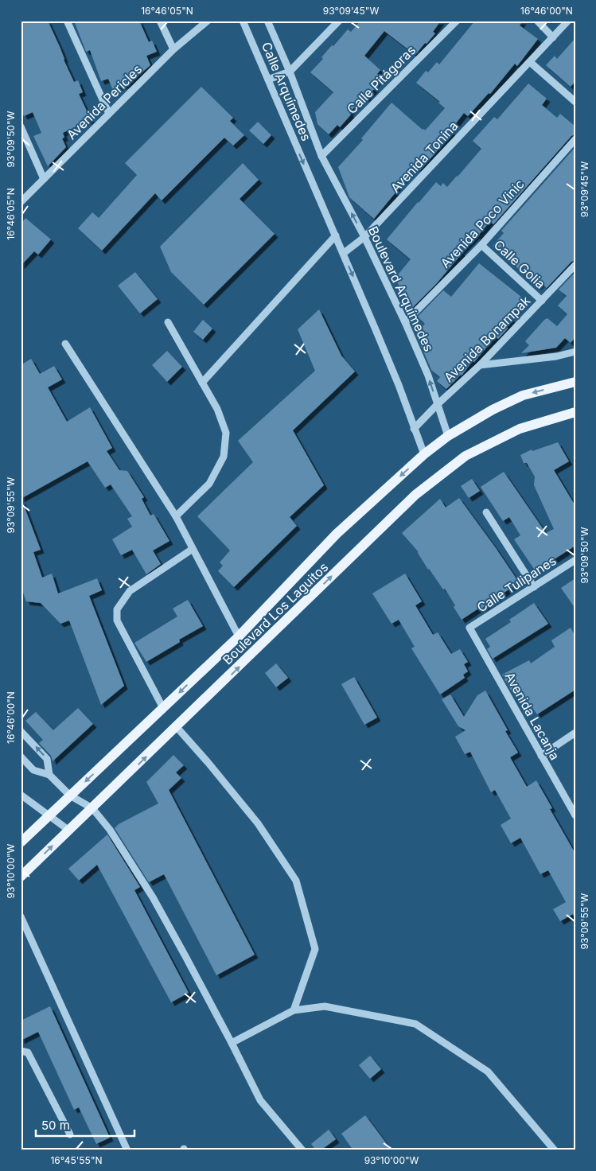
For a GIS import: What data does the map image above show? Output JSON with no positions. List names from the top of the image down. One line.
{"streets":{"main road":["Boulevard Los Laguitos"],"street":["Calle Pitágoras","Calle Arquímedes","Avenida Pericles","Avenida Tonina","Avenida Poco Vinic","Calle Golia","Boulevard Arquímedes","Avenida Bonampak","Calle Tulipanes","Avenida Lacanja"]},"crossings":[["Calle Pitágoras","Calle Arquímedes"],["Calle Pitágoras","Boulevard Arquímedes"],["Calle Arquímedes","Boulevard Arquímedes"],["Avenida Tonina","Boulevard Arquímedes"],["Avenida Poco Vinic","Calle Golia"],["Avenida Poco Vinic","Boulevard Arquímedes"],["Calle Golia","Avenida Bonampak"],["Boulevard Arquímedes","Avenida Bonampak"],["Boulevard Arquímedes","Boulevard Los Laguitos"],["Calle Tulipanes","Avenida Lacanja"]],"scale_bar":"50 m","coordinates":["16°46'05\"N","93°09'45\"W","16°46'00\"N","93°09'50\"W","93°09'55\"W","93°10'00\"W","16°45'55\"N"]}
